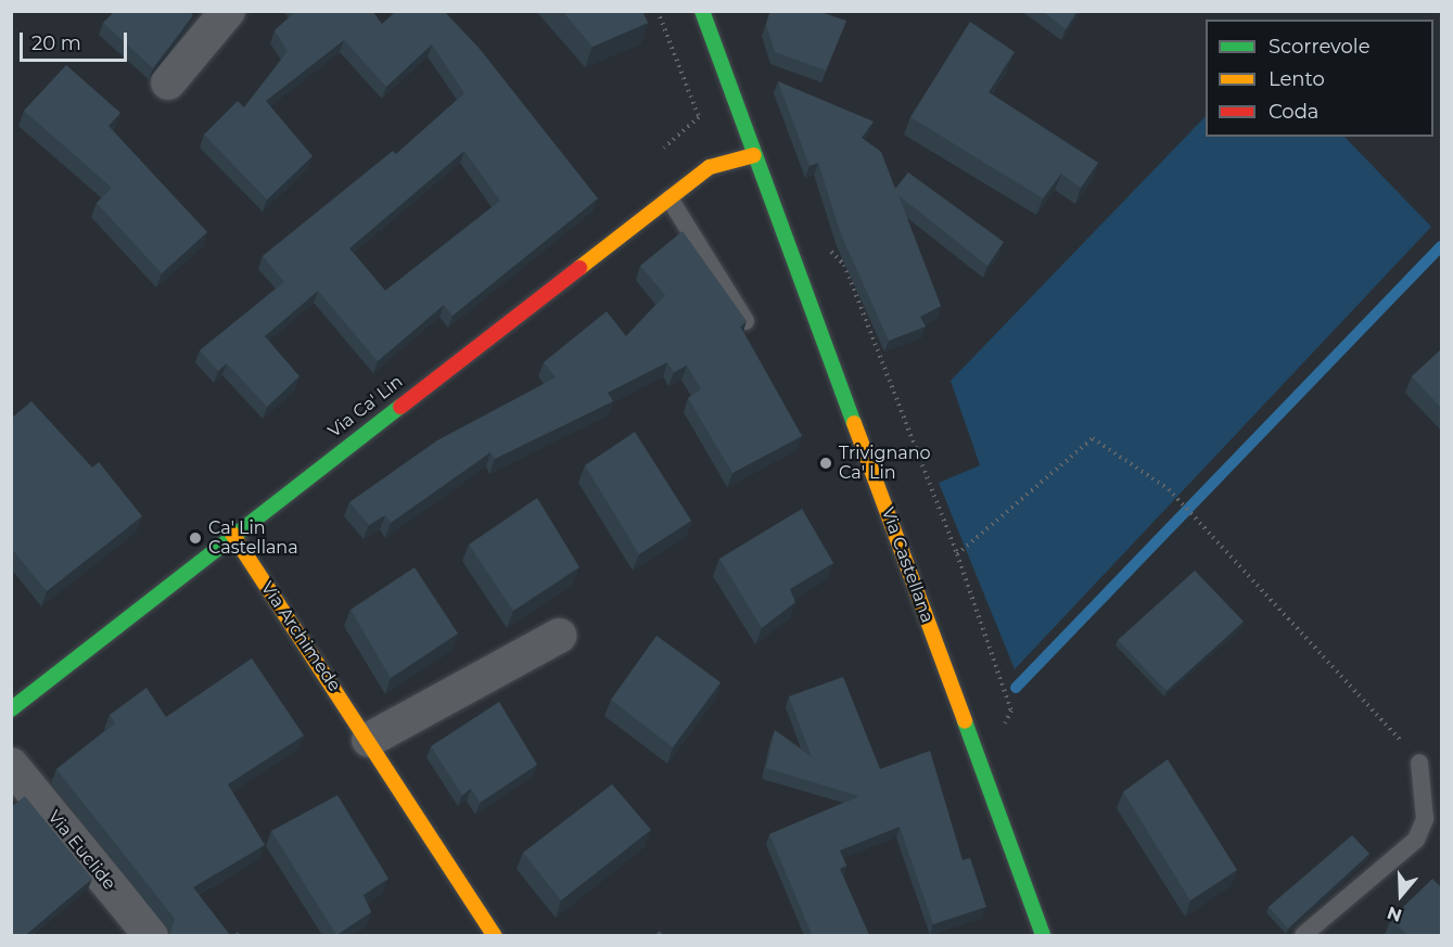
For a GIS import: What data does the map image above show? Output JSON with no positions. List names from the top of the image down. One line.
{"streets":{"street":["Via Ca' Lin","Via Castellana","Via Archimede","Via Euclide"]},"crossings":[["Via Ca' Lin","Via Castellana"],["Via Ca' Lin","Via Archimede"]],"places":["Trivignano Ca' Lin","Ca' Lin Castellana"],"legend":["Scorrevole","Lento","Coda"],"scale_bar":"20 m","north":"bottom"}
